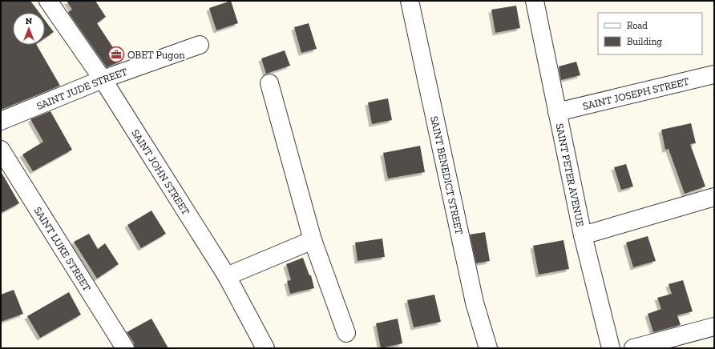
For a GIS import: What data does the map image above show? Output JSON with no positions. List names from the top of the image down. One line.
{"streets":{"street":["SAINT JUDE STREET","SAINT JOSEPH STREET","SAINT JOHN STREET","SAINT BENEDICT STREET","SAINT PETER AVENUE","SAINT LUKE STREET"]},"crossings":[["SAINT JUDE STREET","SAINT JOHN STREET"],["SAINT JOSEPH STREET","SAINT PETER AVENUE"]],"places":{"office":["OBET Pugon"]},"legend":["Road","Building"],"north":"top"}
